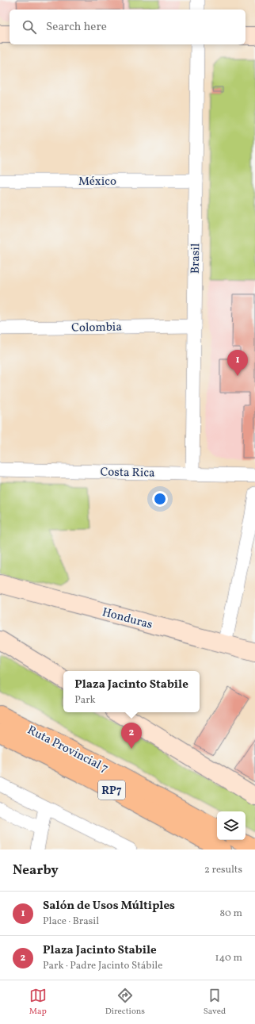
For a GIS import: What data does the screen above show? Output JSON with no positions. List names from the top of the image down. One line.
{"streets":{"highway":["Ruta Provincial 7","RP7"],"main road":["Honduras"],"street":["México","Brasil","Colombia","Costa Rica"]},"crossings":[["México","Brasil"],["Brasil","Colombia"],["Brasil","Costa Rica"]],"page":{"search":"Search here","pins":["1","2"],"popup":["Plaza Jacinto Stabile","Park"],"heading":["Nearby","2 results"],"list":[{"mark":"1","name":"Salón de Usos Múltiples","note":"Place · Brasil","value":"80 m"},{"mark":"2","name":"Plaza Jacinto Stabile","note":"Park · Padre Jacinto Stábile","value":"140 m"}],"nav":["Map","Directions","Saved"]}}
